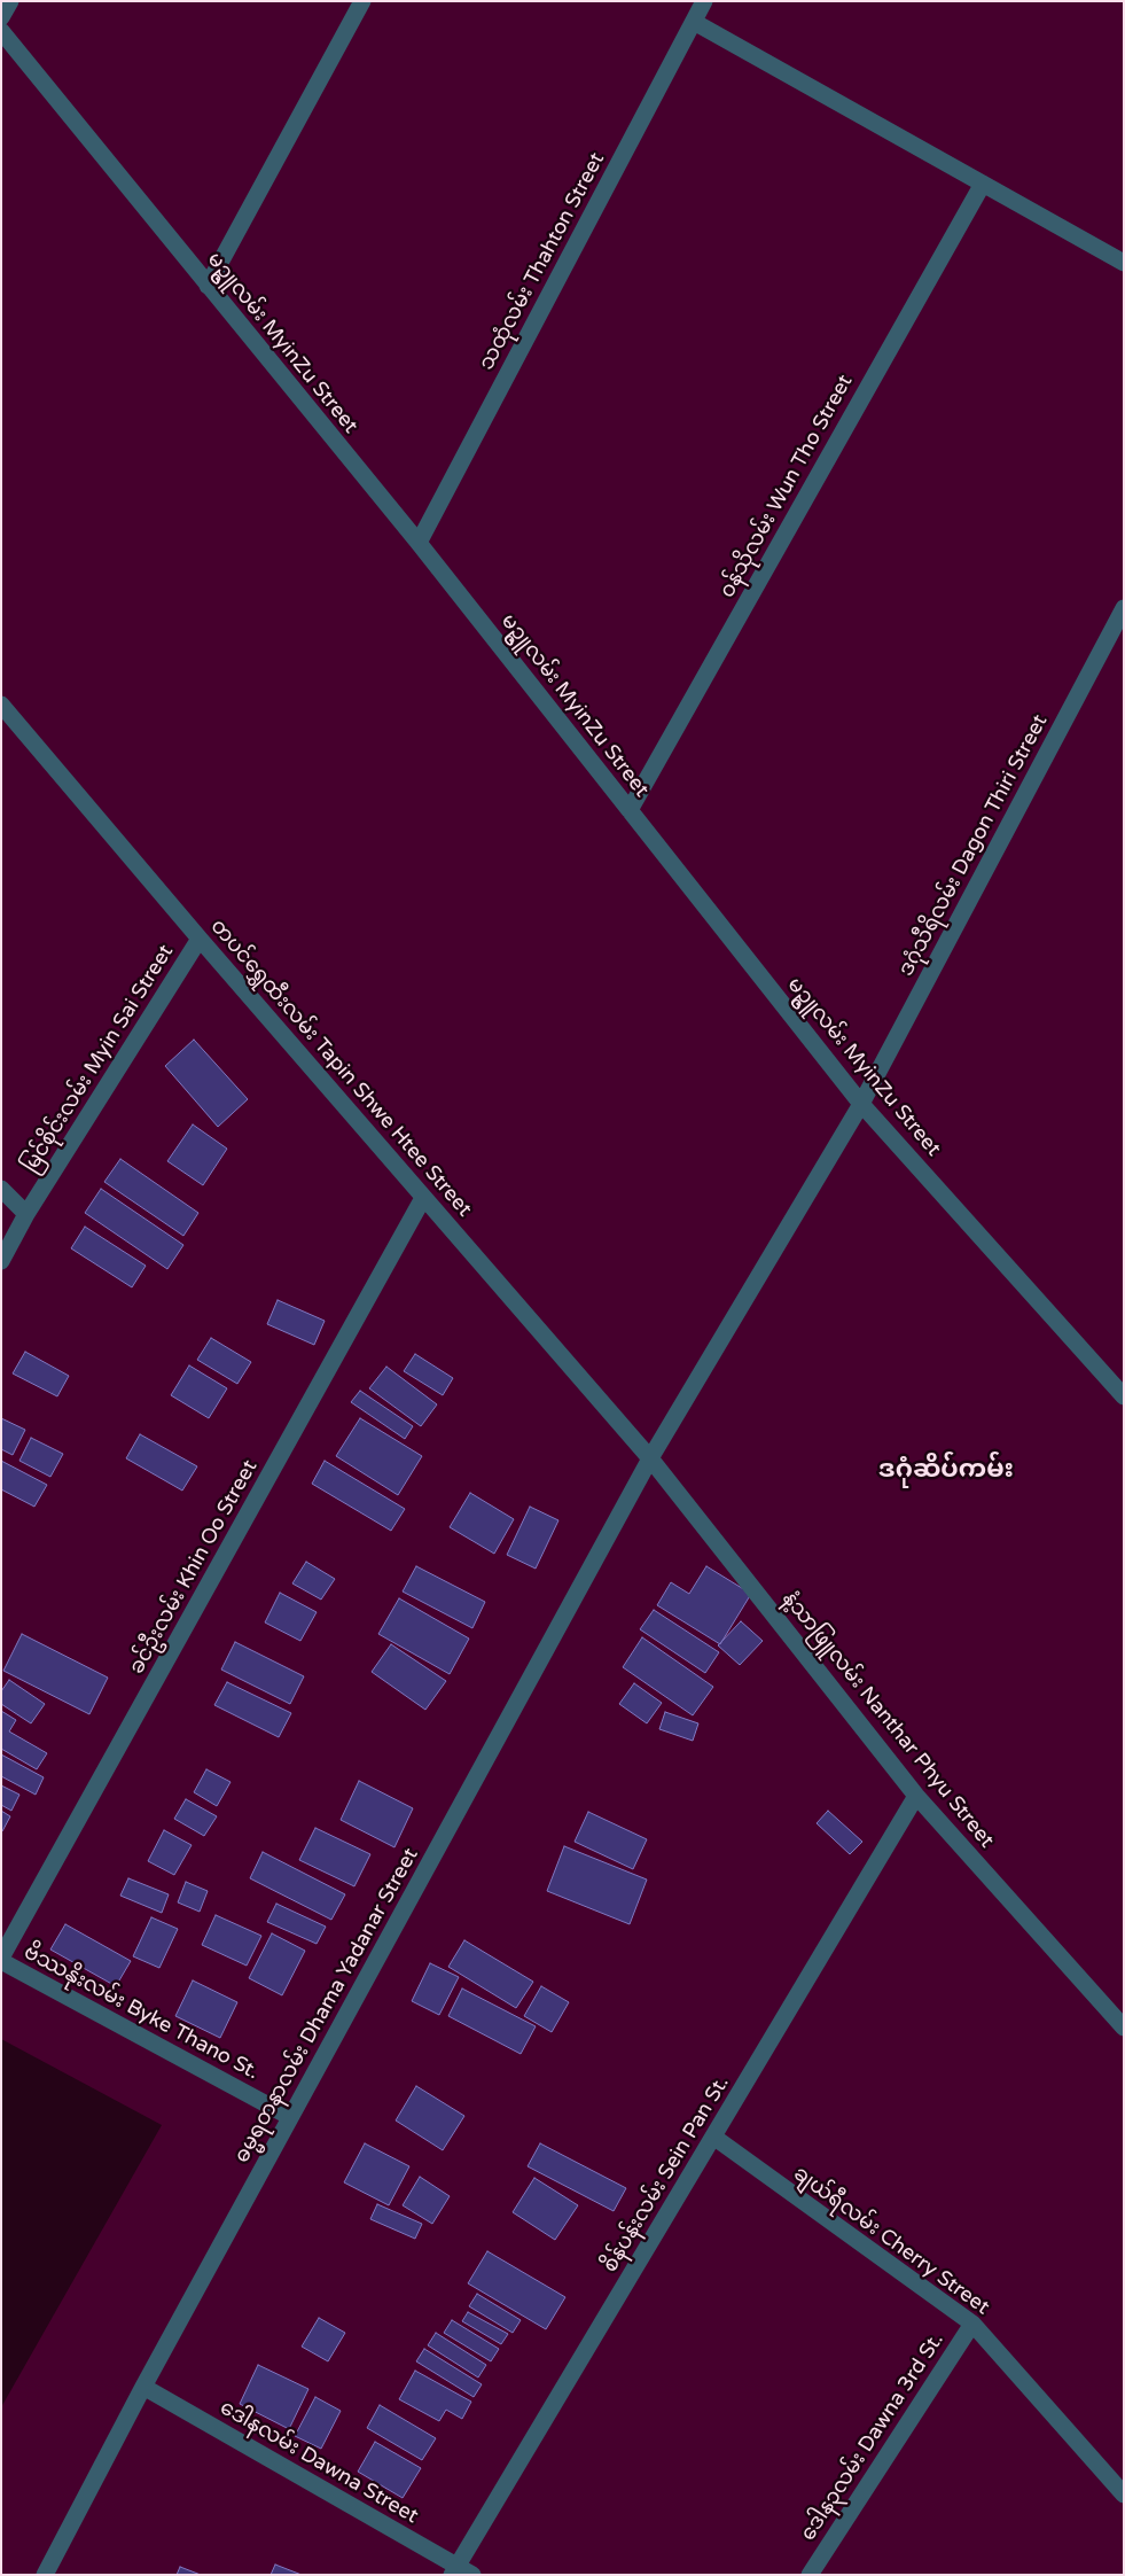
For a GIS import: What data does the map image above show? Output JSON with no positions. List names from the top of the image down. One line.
{"streets":{"street":["သထုံလမ်း Thahton Street","မဥ္ဇူလမ်း MyinZu Street","၀န်သိုလမ်း Wun Tho Street","ဒဂုံသီရိလမ်း Dagon Thiri Street","မြင်စိုင်းလမ်း Myin Sai Street","တပင်ရွှေထီးလမ်း Tapin Shwe Htee Street","ခင်ဦးလမ်း Khin Oo Street","နံ့သာဖြူလမ်း Nanthar Phyu Street","ဓမ္မရတနာလမ်း Dhama Yadanar Street","ဗိဿနိုးလမ်း Byke Thano St.","စိန်ပန်းလမ်း Sein Pan St.","ချယ်ရီလမ်း Cherry Street","ဒေါန၃လမ်း Dawna 3rd St.","ဒေါနလမ်း Dawna Street"]},"crossings":[["သထုံလမ်း Thahton Street","မဥ္ဇူလမ်း MyinZu Street"],["မဥ္ဇူလမ်း MyinZu Street","၀န်သိုလမ်း Wun Tho Street"],["မဥ္ဇူလမ်း MyinZu Street","ဒဂုံသီရိလမ်း Dagon Thiri Street"],["ဒဂုံသီရိလမ်း Dagon Thiri Street","တပင်ရွှေထီးလမ်း Tapin Shwe Htee Street"],["ဒဂုံသီရိလမ်း Dagon Thiri Street","နံ့သာဖြူလမ်း Nanthar Phyu Street"],["ဒဂုံသီရိလမ်း Dagon Thiri Street","ဓမ္မရတနာလမ်း Dhama Yadanar Street"],["မြင်စိုင်းလမ်း Myin Sai Street","တပင်ရွှေထီးလမ်း Tapin Shwe Htee Street"],["တပင်ရွှေထီးလမ်း Tapin Shwe Htee Street","ခင်ဦးလမ်း Khin Oo Street"],["တပင်ရွှေထီးလမ်း Tapin Shwe Htee Street","နံ့သာဖြူလမ်း Nanthar Phyu Street"],["တပင်ရွှေထီးလမ်း Tapin Shwe Htee Street","ဓမ္မရတနာလမ်း Dhama Yadanar Street"],["ခင်ဦးလမ်း Khin Oo Street","ဗိဿနိုးလမ်း Byke Thano St."],["နံ့သာဖြူလမ်း Nanthar Phyu Street","ဓမ္မရတနာလမ်း Dhama Yadanar Street"],["နံ့သာဖြူလမ်း Nanthar Phyu Street","စိန်ပန်းလမ်း Sein Pan St."],["ဓမ္မရတနာလမ်း Dhama Yadanar Street","ဗိဿနိုးလမ်း Byke Thano St."],["ဓမ္မရတနာလမ်း Dhama Yadanar Street","ဒေါနလမ်း Dawna Street"],["စိန်ပန်းလမ်း Sein Pan St.","ချယ်ရီလမ်း Cherry Street"],["စိန်ပန်းလမ်း Sein Pan St.","ဒေါနလမ်း Dawna Street"],["ချယ်ရီလမ်း Cherry Street","ဒေါန၃လမ်း Dawna 3rd St."]],"districts":["ဒဂုံဆိပ်ကမ်း"]}
